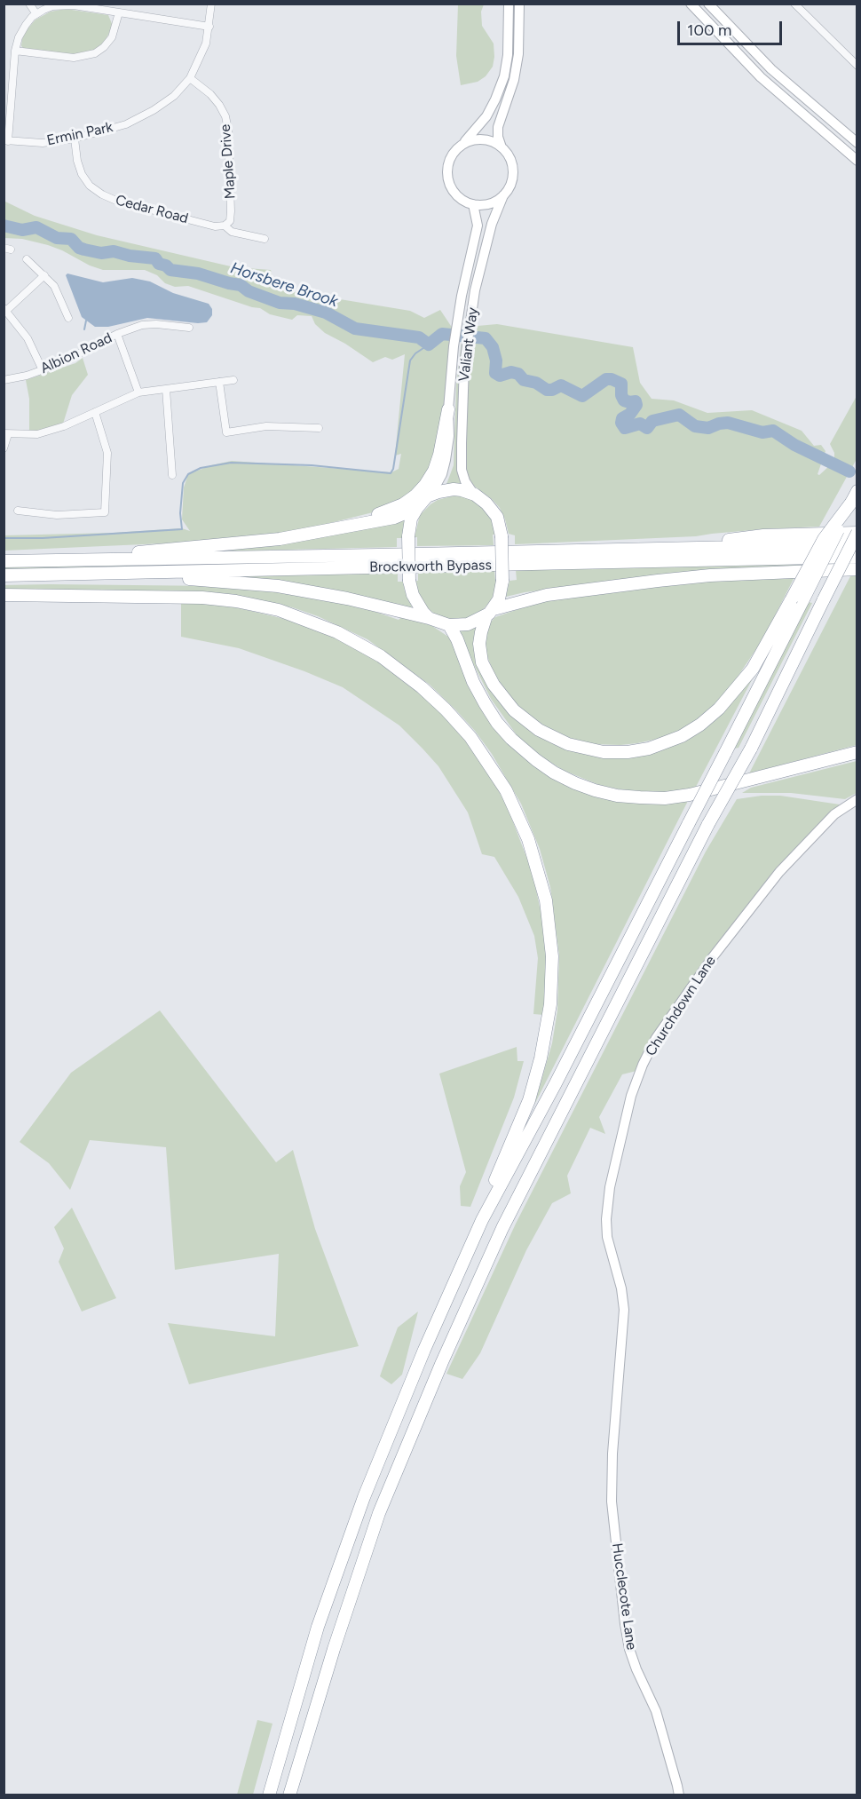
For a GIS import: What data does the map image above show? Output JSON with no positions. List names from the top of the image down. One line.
{"streets":{"highway":["Brockworth Bypass"],"street":["Ermin Park","Maple Drive","Cedar Road","Valiant Way","Albion Road","Churchdown Lane","Hucclecote Lane"]},"crossings":[["Ermin Park","Maple Drive"],["Ermin Park","Cedar Road"],["Maple Drive","Cedar Road"],["Churchdown Lane","Hucclecote Lane"]],"water":["Horsbere Brook"],"scale_bar":"100 m"}
